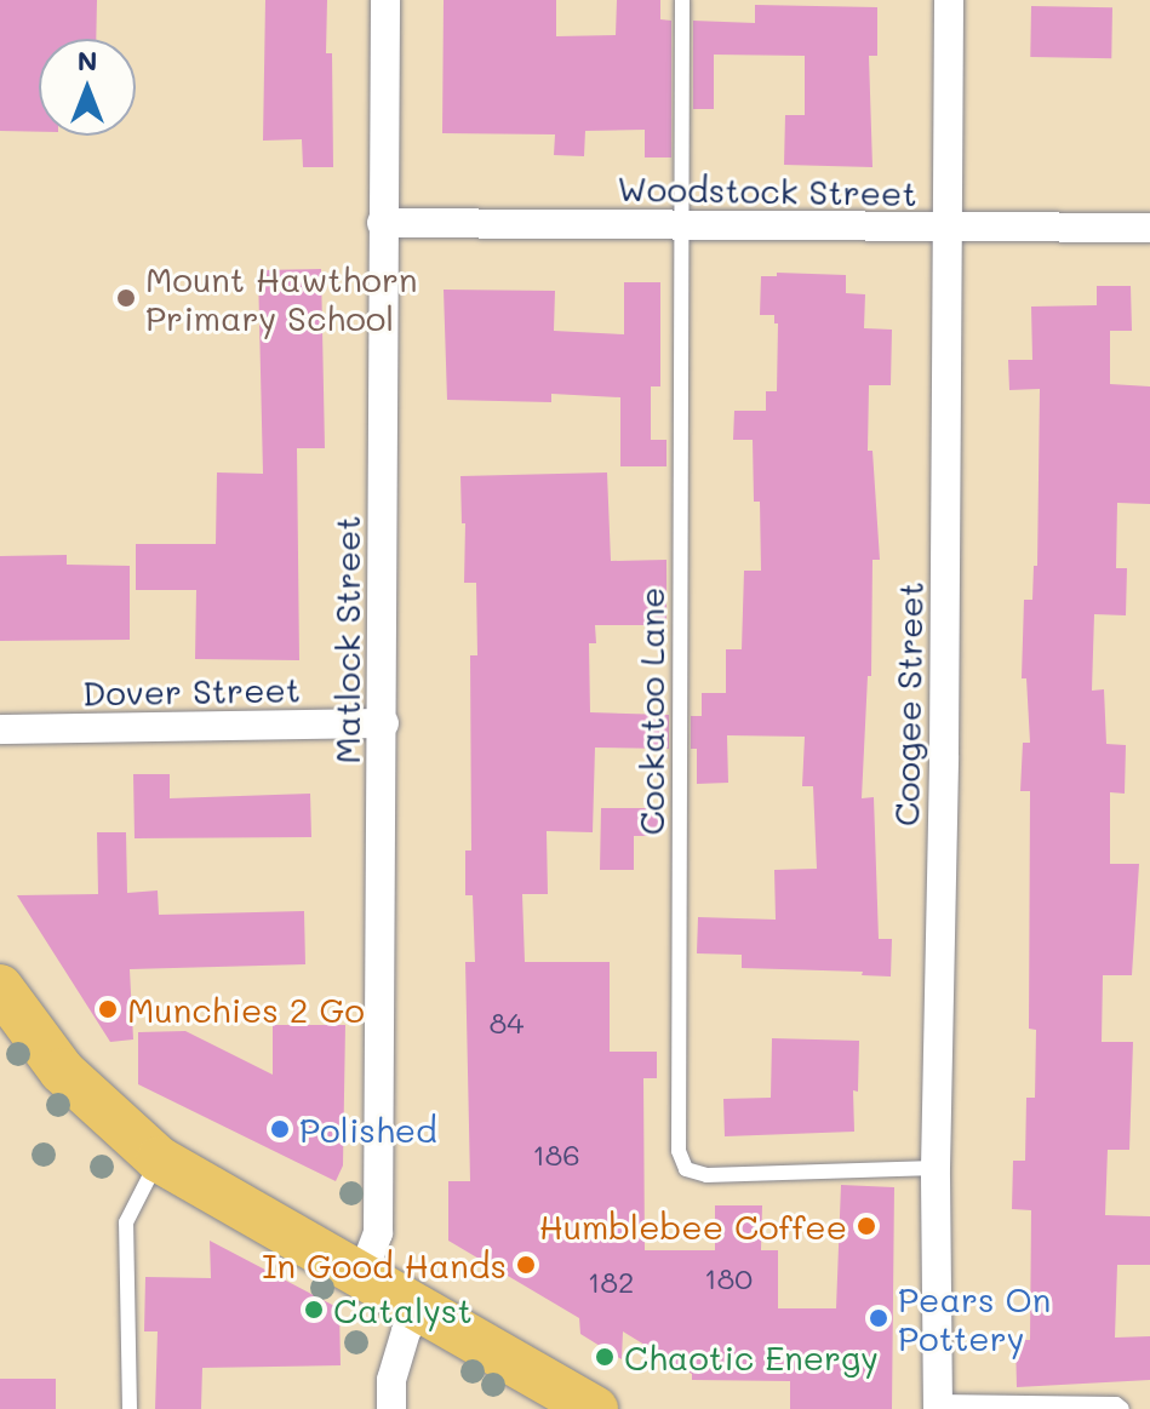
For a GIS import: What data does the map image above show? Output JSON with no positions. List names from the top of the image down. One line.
{"streets":{"street":["Woodstock Street","Matlock Street","Dover Street","Coogee Street"],"lane":["Cockatoo Lane"]},"crossings":[["Woodstock Street","Matlock Street"],["Woodstock Street","Coogee Street"],["Woodstock Street","Cockatoo Lane"],["Matlock Street","Dover Street"],["Coogee Street","Cockatoo Lane"]],"places":["Mount Hawthorn Primary School","Munchies 2 Go","Polished","Humblebee Coffee","In Good Hands","Catalyst","Pears On Pottery","Chaotic Energy"],"house_numbers":["84","186","180","182"],"north":"top"}
